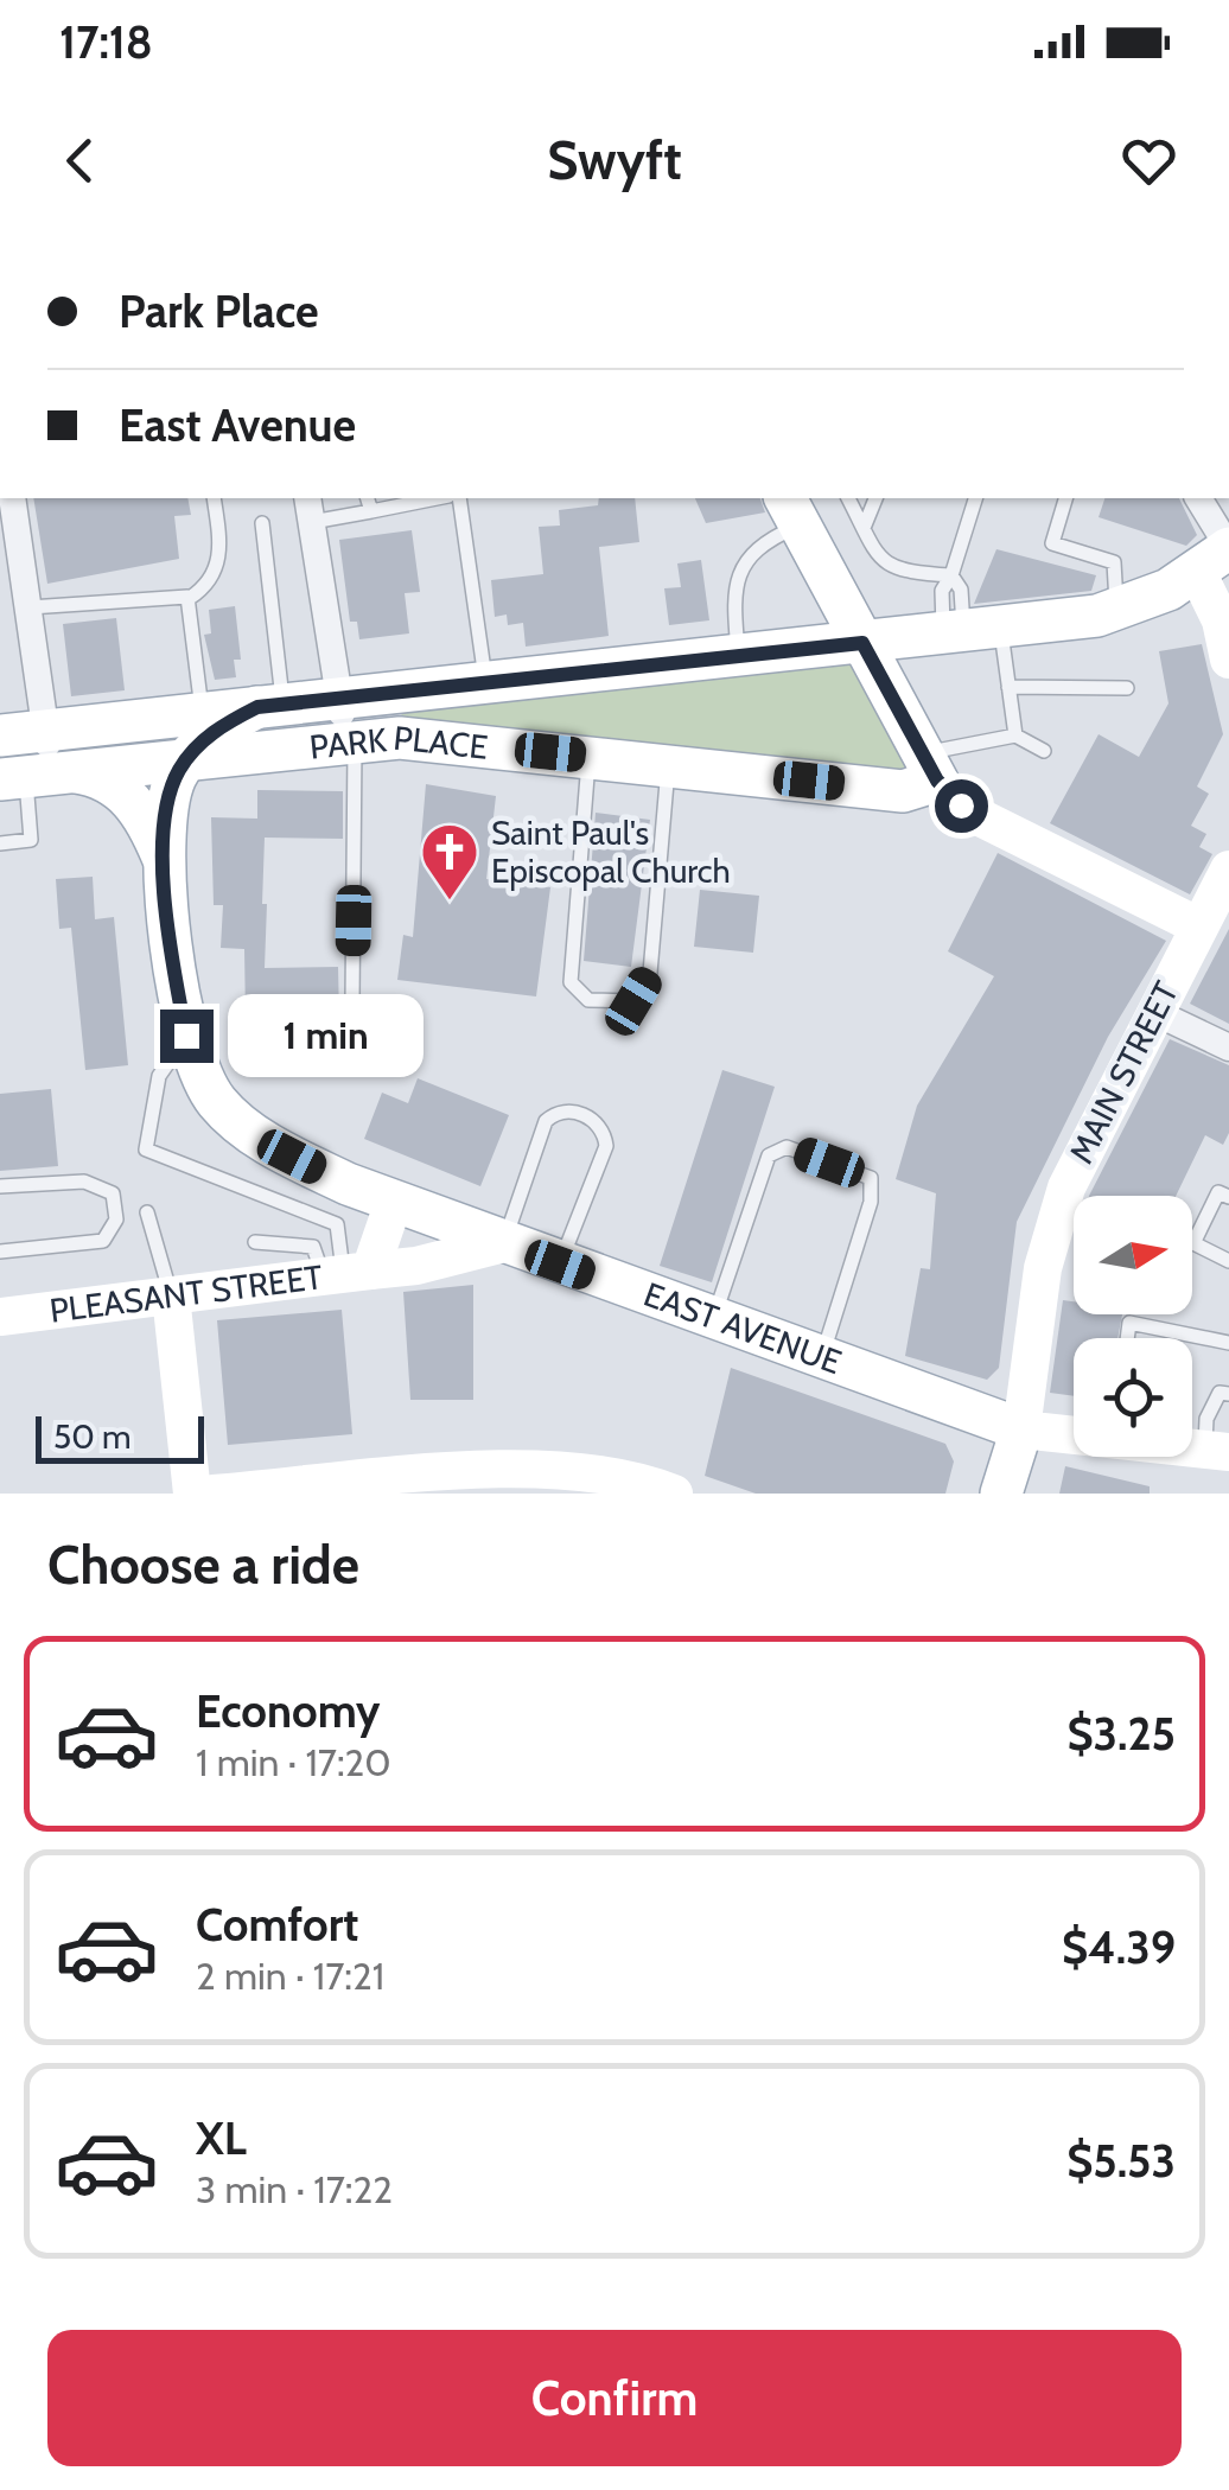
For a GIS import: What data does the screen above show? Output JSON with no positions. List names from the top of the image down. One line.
{"streets":{"main road":["PARK PLACE","MAIN STREET","PLEASANT STREET","EAST AVENUE"]},"crossings":[["PARK PLACE","EAST AVENUE"],["MAIN STREET","EAST AVENUE"],["PLEASANT STREET","EAST AVENUE"]],"places":{"church":["Saint Paul's Episcopal Church"]},"scale_bar":"50 m","north":"right","page":{"status":"17:18","header":"Swyft","banner":["Park Place","East Avenue"],"bubble":"1 min","scale":"50 m","heading":"Choose a ride","list":[{"name":"Economy","note":"1 min · 17:20","value":"$3.25"},{"name":"Comfort","note":"2 min · 17:21","value":"$4.39"},{"name":"XL","note":"3 min · 17:22","value":"$5.53"}],"buttons":"Confirm"}}
